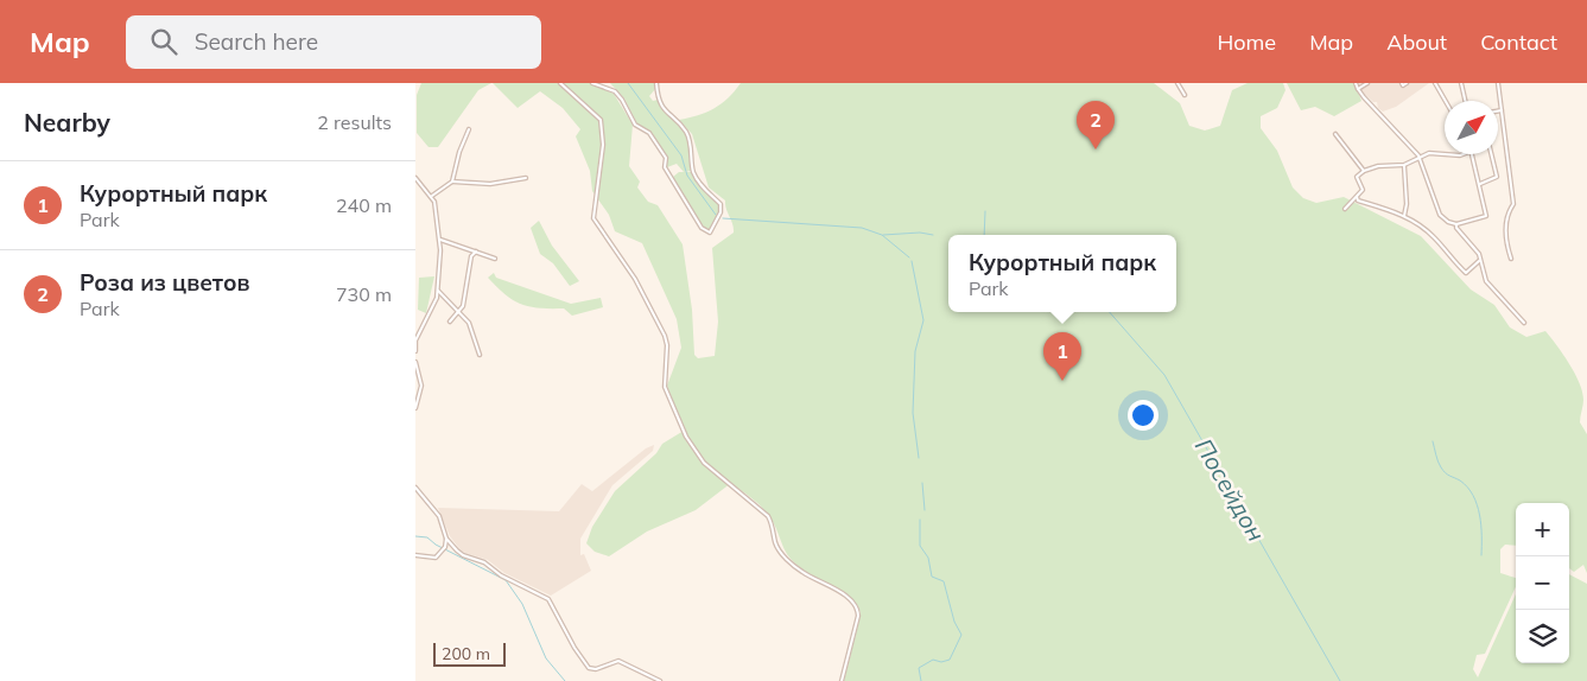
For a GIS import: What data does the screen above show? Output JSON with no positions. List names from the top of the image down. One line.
{"water":["Посейдон"],"scale_bar":"200 m","north":"top right","page":{"header":"Map","search":"Search here","nav":["Home","Map","About","Contact"],"heading":["Nearby","2 results"],"pins":["2","1"],"list":[{"mark":"1","name":"Курортный парк","note":"Park","value":"240 m"},{"mark":"2","name":"Роза из цветов","note":"Park","value":"730 m"}],"popup":["Курортный парк","Park"],"map_buttons":["+","−"],"scale":"200 m"}}
